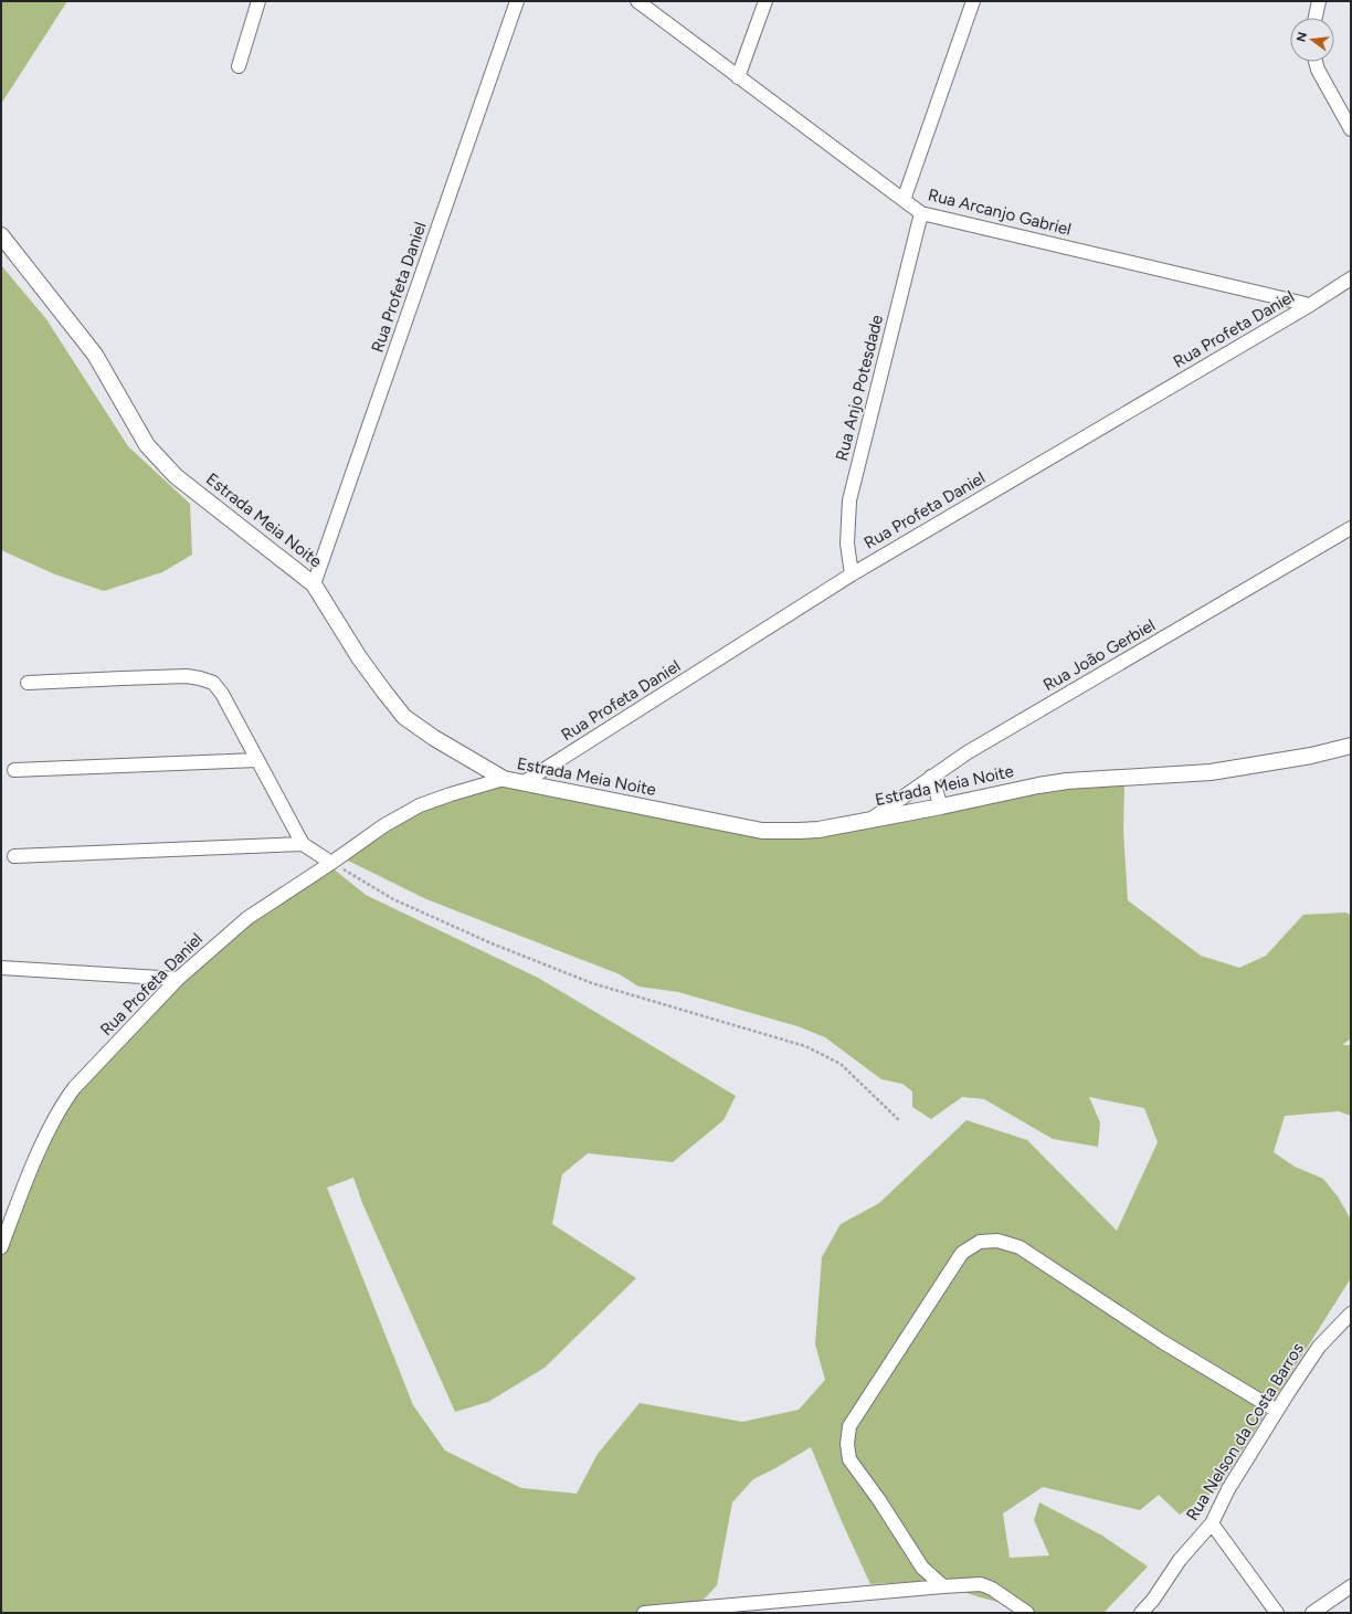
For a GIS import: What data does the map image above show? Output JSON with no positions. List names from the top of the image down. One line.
{"streets":{"street":["Rua Arcanjo Gabriel","Rua Profeta Daniel","Rua Anjo Potesdade","Estrada Meia Noite","Rua João Gerbiel","Rua Nelson da Costa Barros"]},"crossings":[["Rua Arcanjo Gabriel","Rua Profeta Daniel"],["Rua Arcanjo Gabriel","Rua Anjo Potesdade"],["Rua Profeta Daniel","Rua Anjo Potesdade"],["Rua Profeta Daniel","Estrada Meia Noite"],["Estrada Meia Noite","Rua João Gerbiel"]],"north":"left"}
